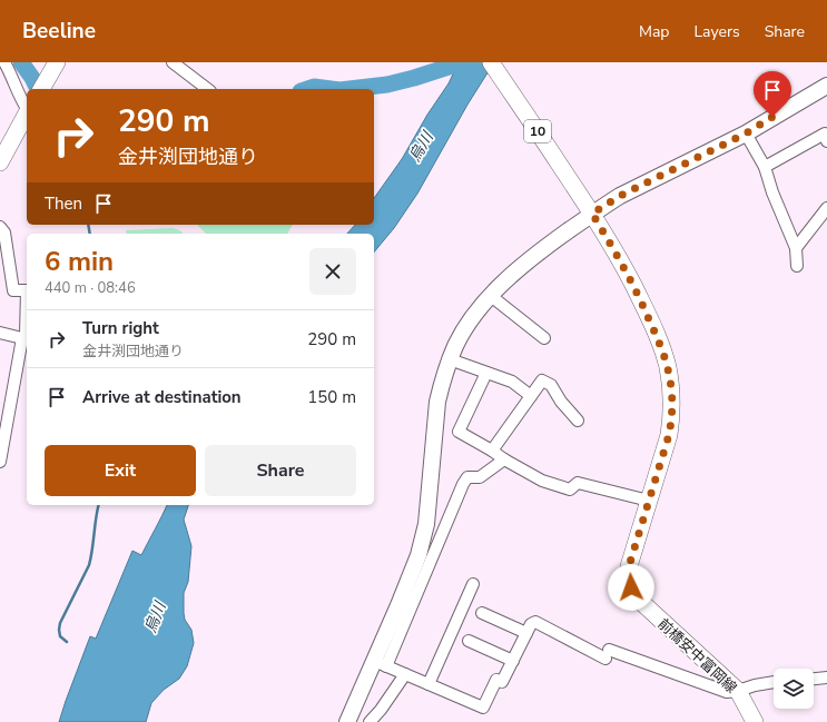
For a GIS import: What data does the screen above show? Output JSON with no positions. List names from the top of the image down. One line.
{"streets":{"main road":["10","前橋安中富岡線"]},"water":["烏川"],"page":{"header":"Beeline","nav":["Map","Layers","Share"],"turn":["290 m","金井渕団地通り"],"then":"Then","heading":["6 min","440 m · 08:46"],"list":[{"name":"Turn right","note":"金井渕団地通り","value":"290 m"},{"name":"Arrive at destination","value":"150 m"}],"buttons":["Exit","Share"]}}
